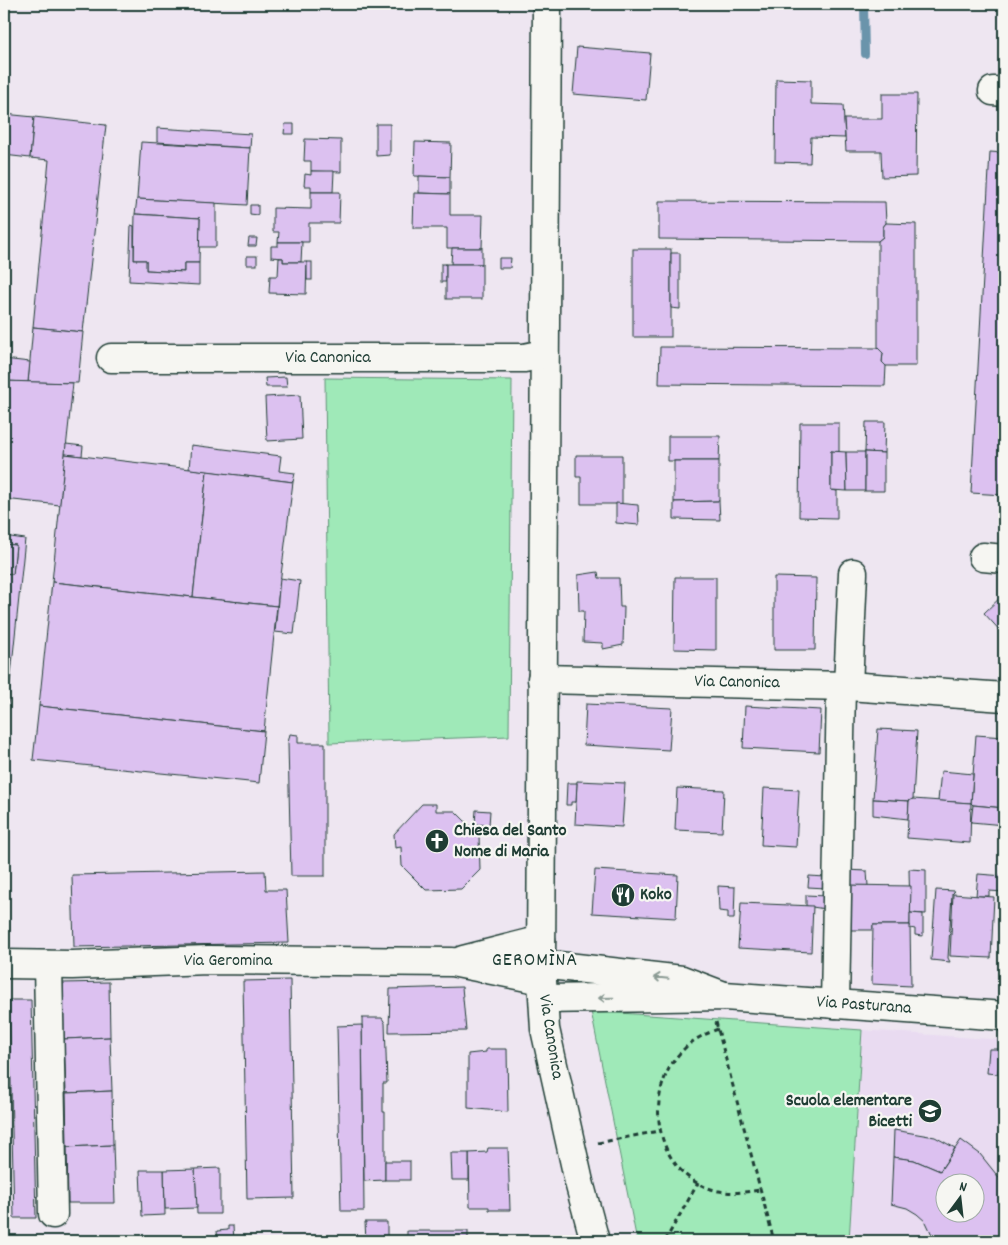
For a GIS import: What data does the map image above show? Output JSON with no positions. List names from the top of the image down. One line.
{"streets":{"street":["Via Canonica","Via Geromina","Via Pasturana"]},"crossings":[["Via Canonica","Via Geromina"],["Via Canonica","Via Pasturana"],["Via Geromina","Via Pasturana"]],"one_way":["Via Pasturana"],"districts":["GEROMÌNA"],"places":{"church":["Chiesa del Santo Nome di Maria"],"restaurant":["Koko"],"school or university":["Scuola elementare Bicetti"]},"north":"top"}
